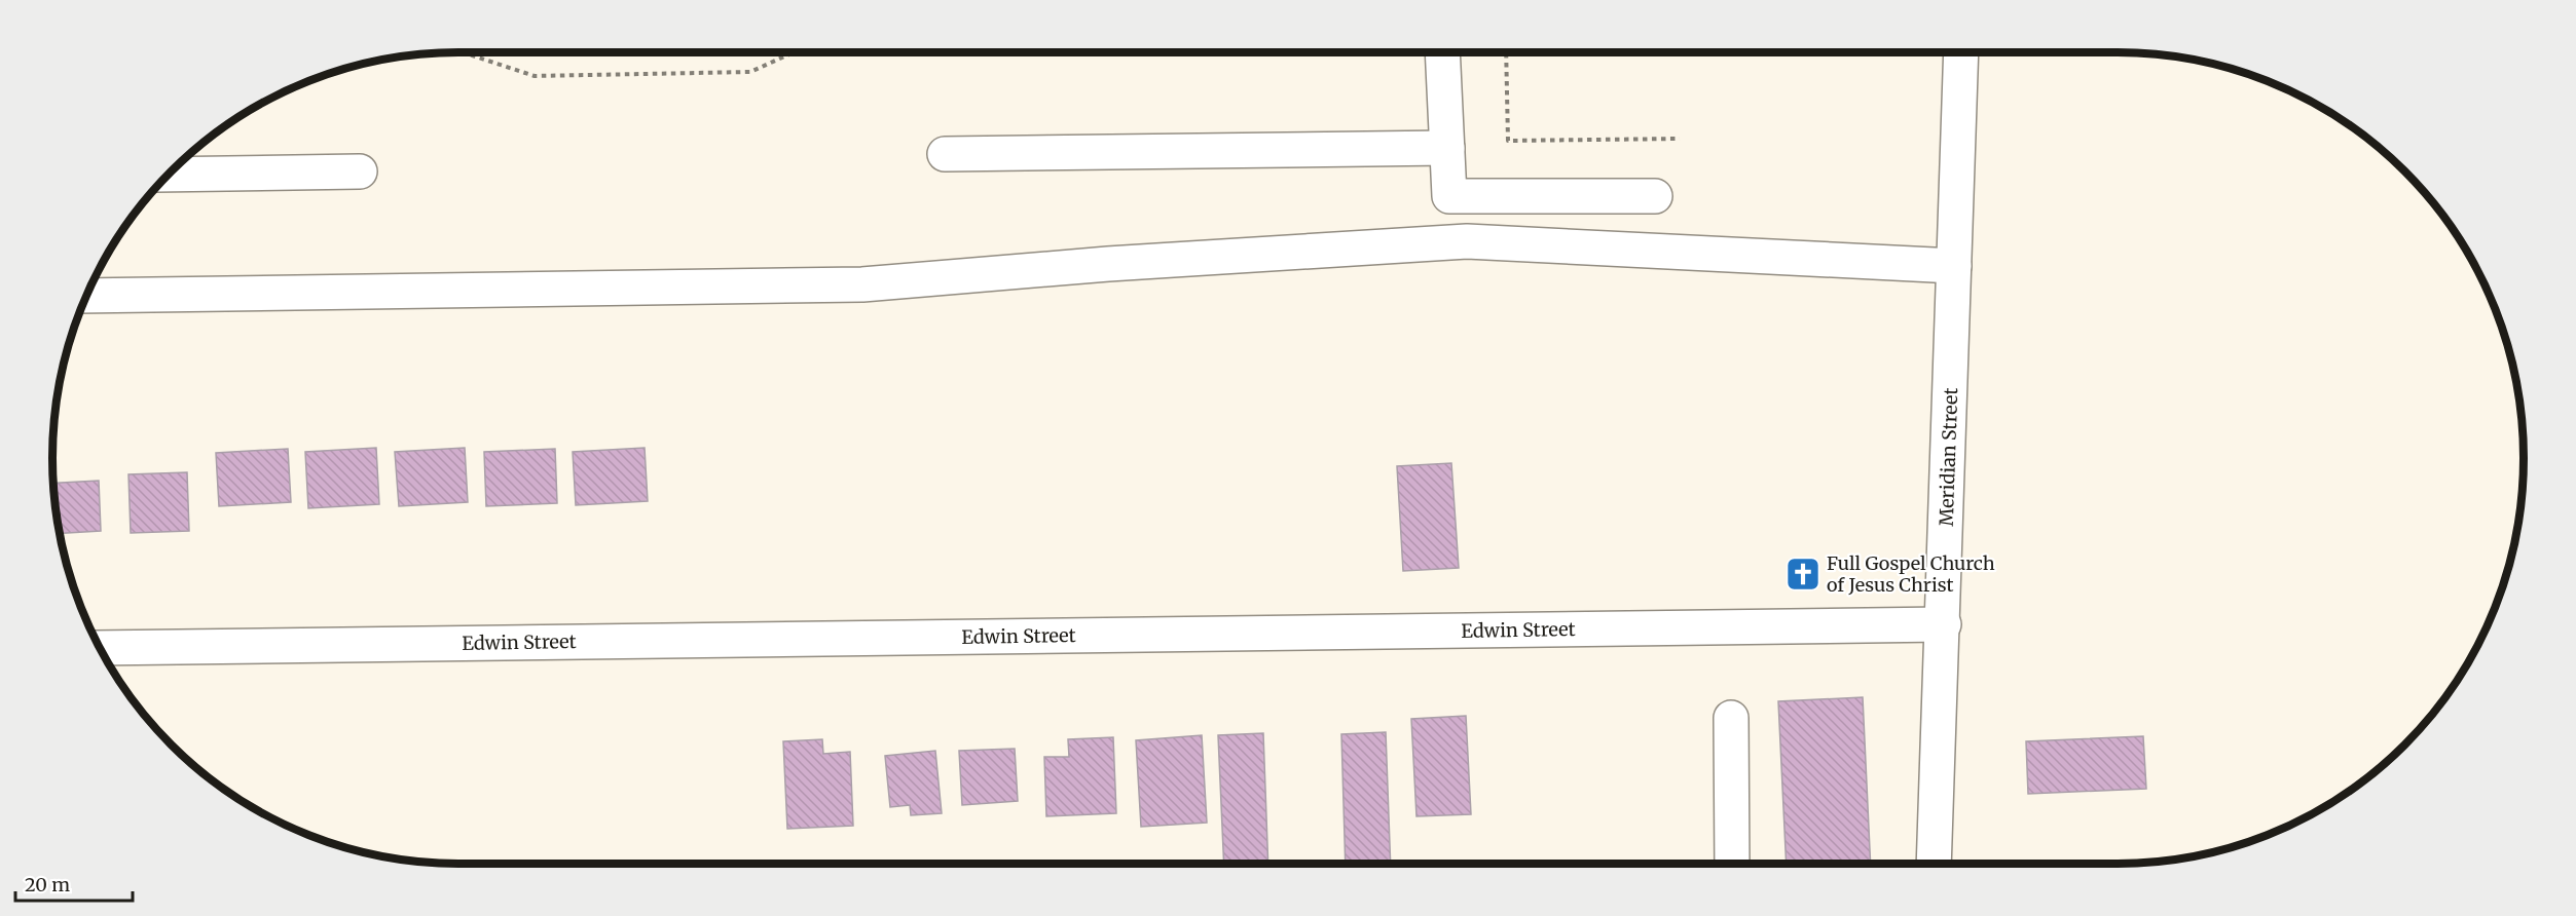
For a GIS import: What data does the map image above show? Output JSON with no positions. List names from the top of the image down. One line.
{"streets":{"street":["Meridian Street","Edwin Street"]},"crossings":[["Meridian Street","Edwin Street"]],"places":{"church":["Full Gospel Church of Jesus Christ"]},"scale_bar":"20 m"}
